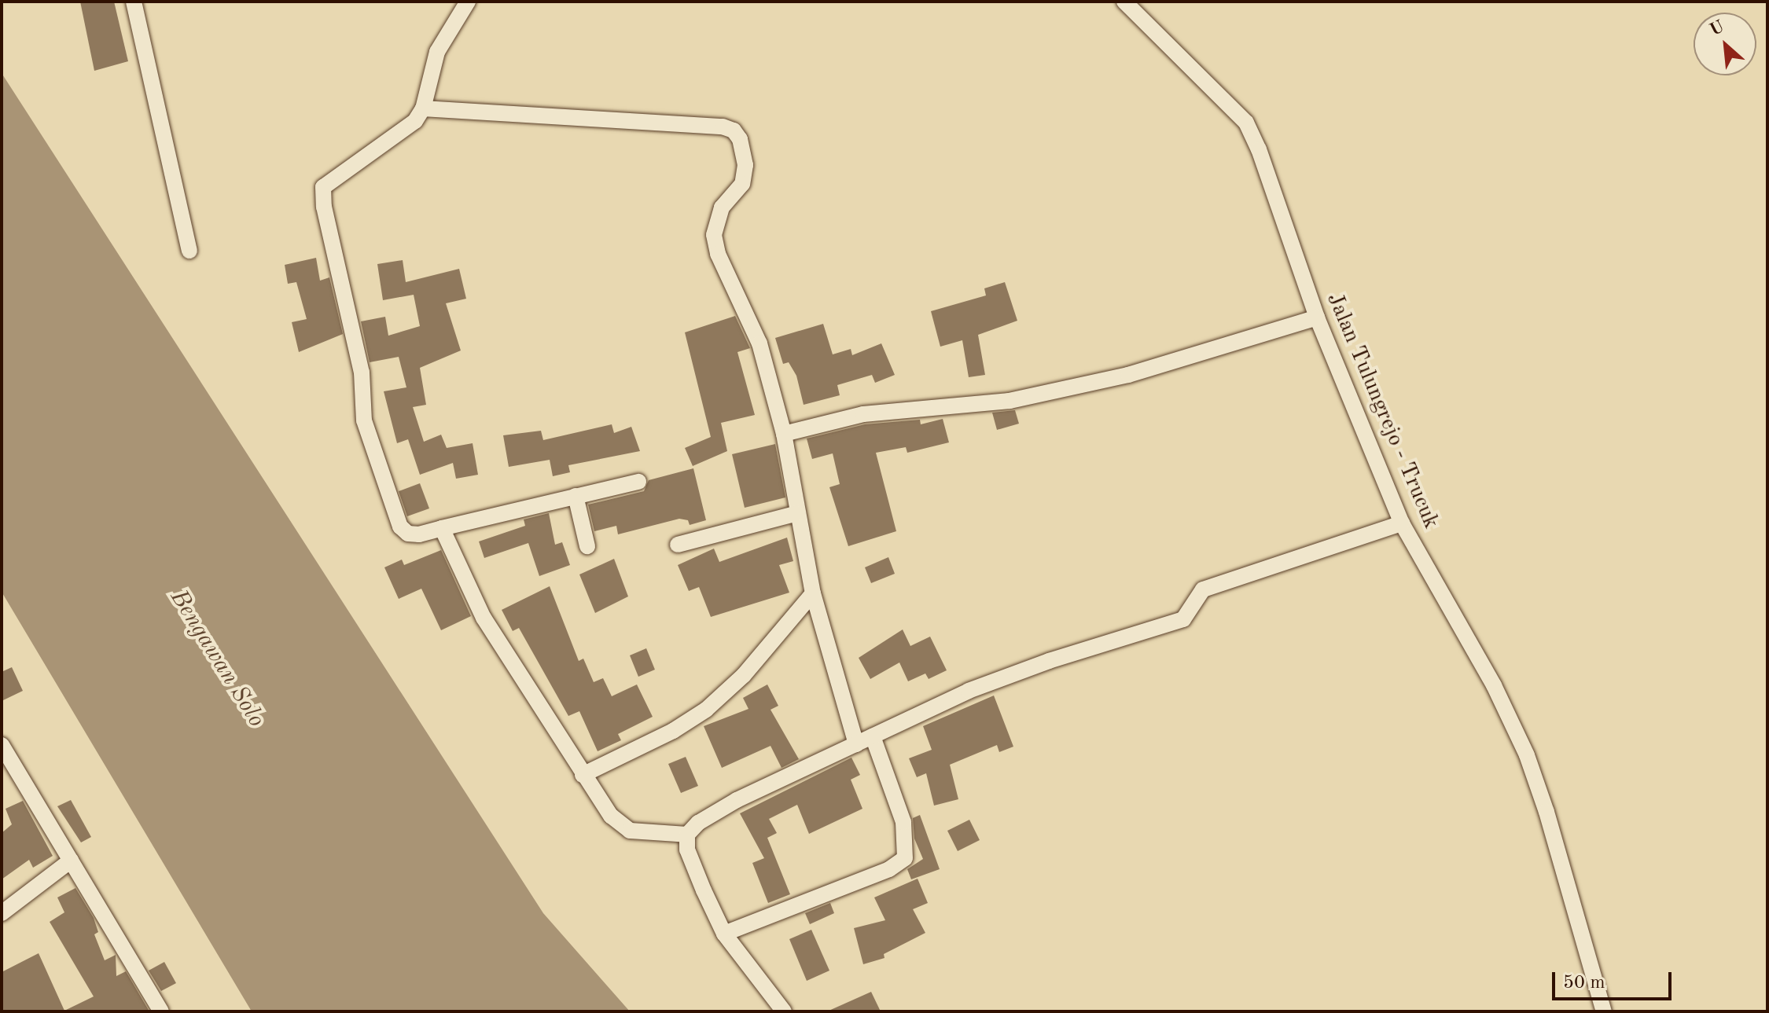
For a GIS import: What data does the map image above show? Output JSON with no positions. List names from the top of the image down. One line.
{"streets":{"street":["Jalan Tulungrejo - Trucuk"]},"water":["Bengawan Solo"],"scale_bar":"50 m","north":"top left"}
